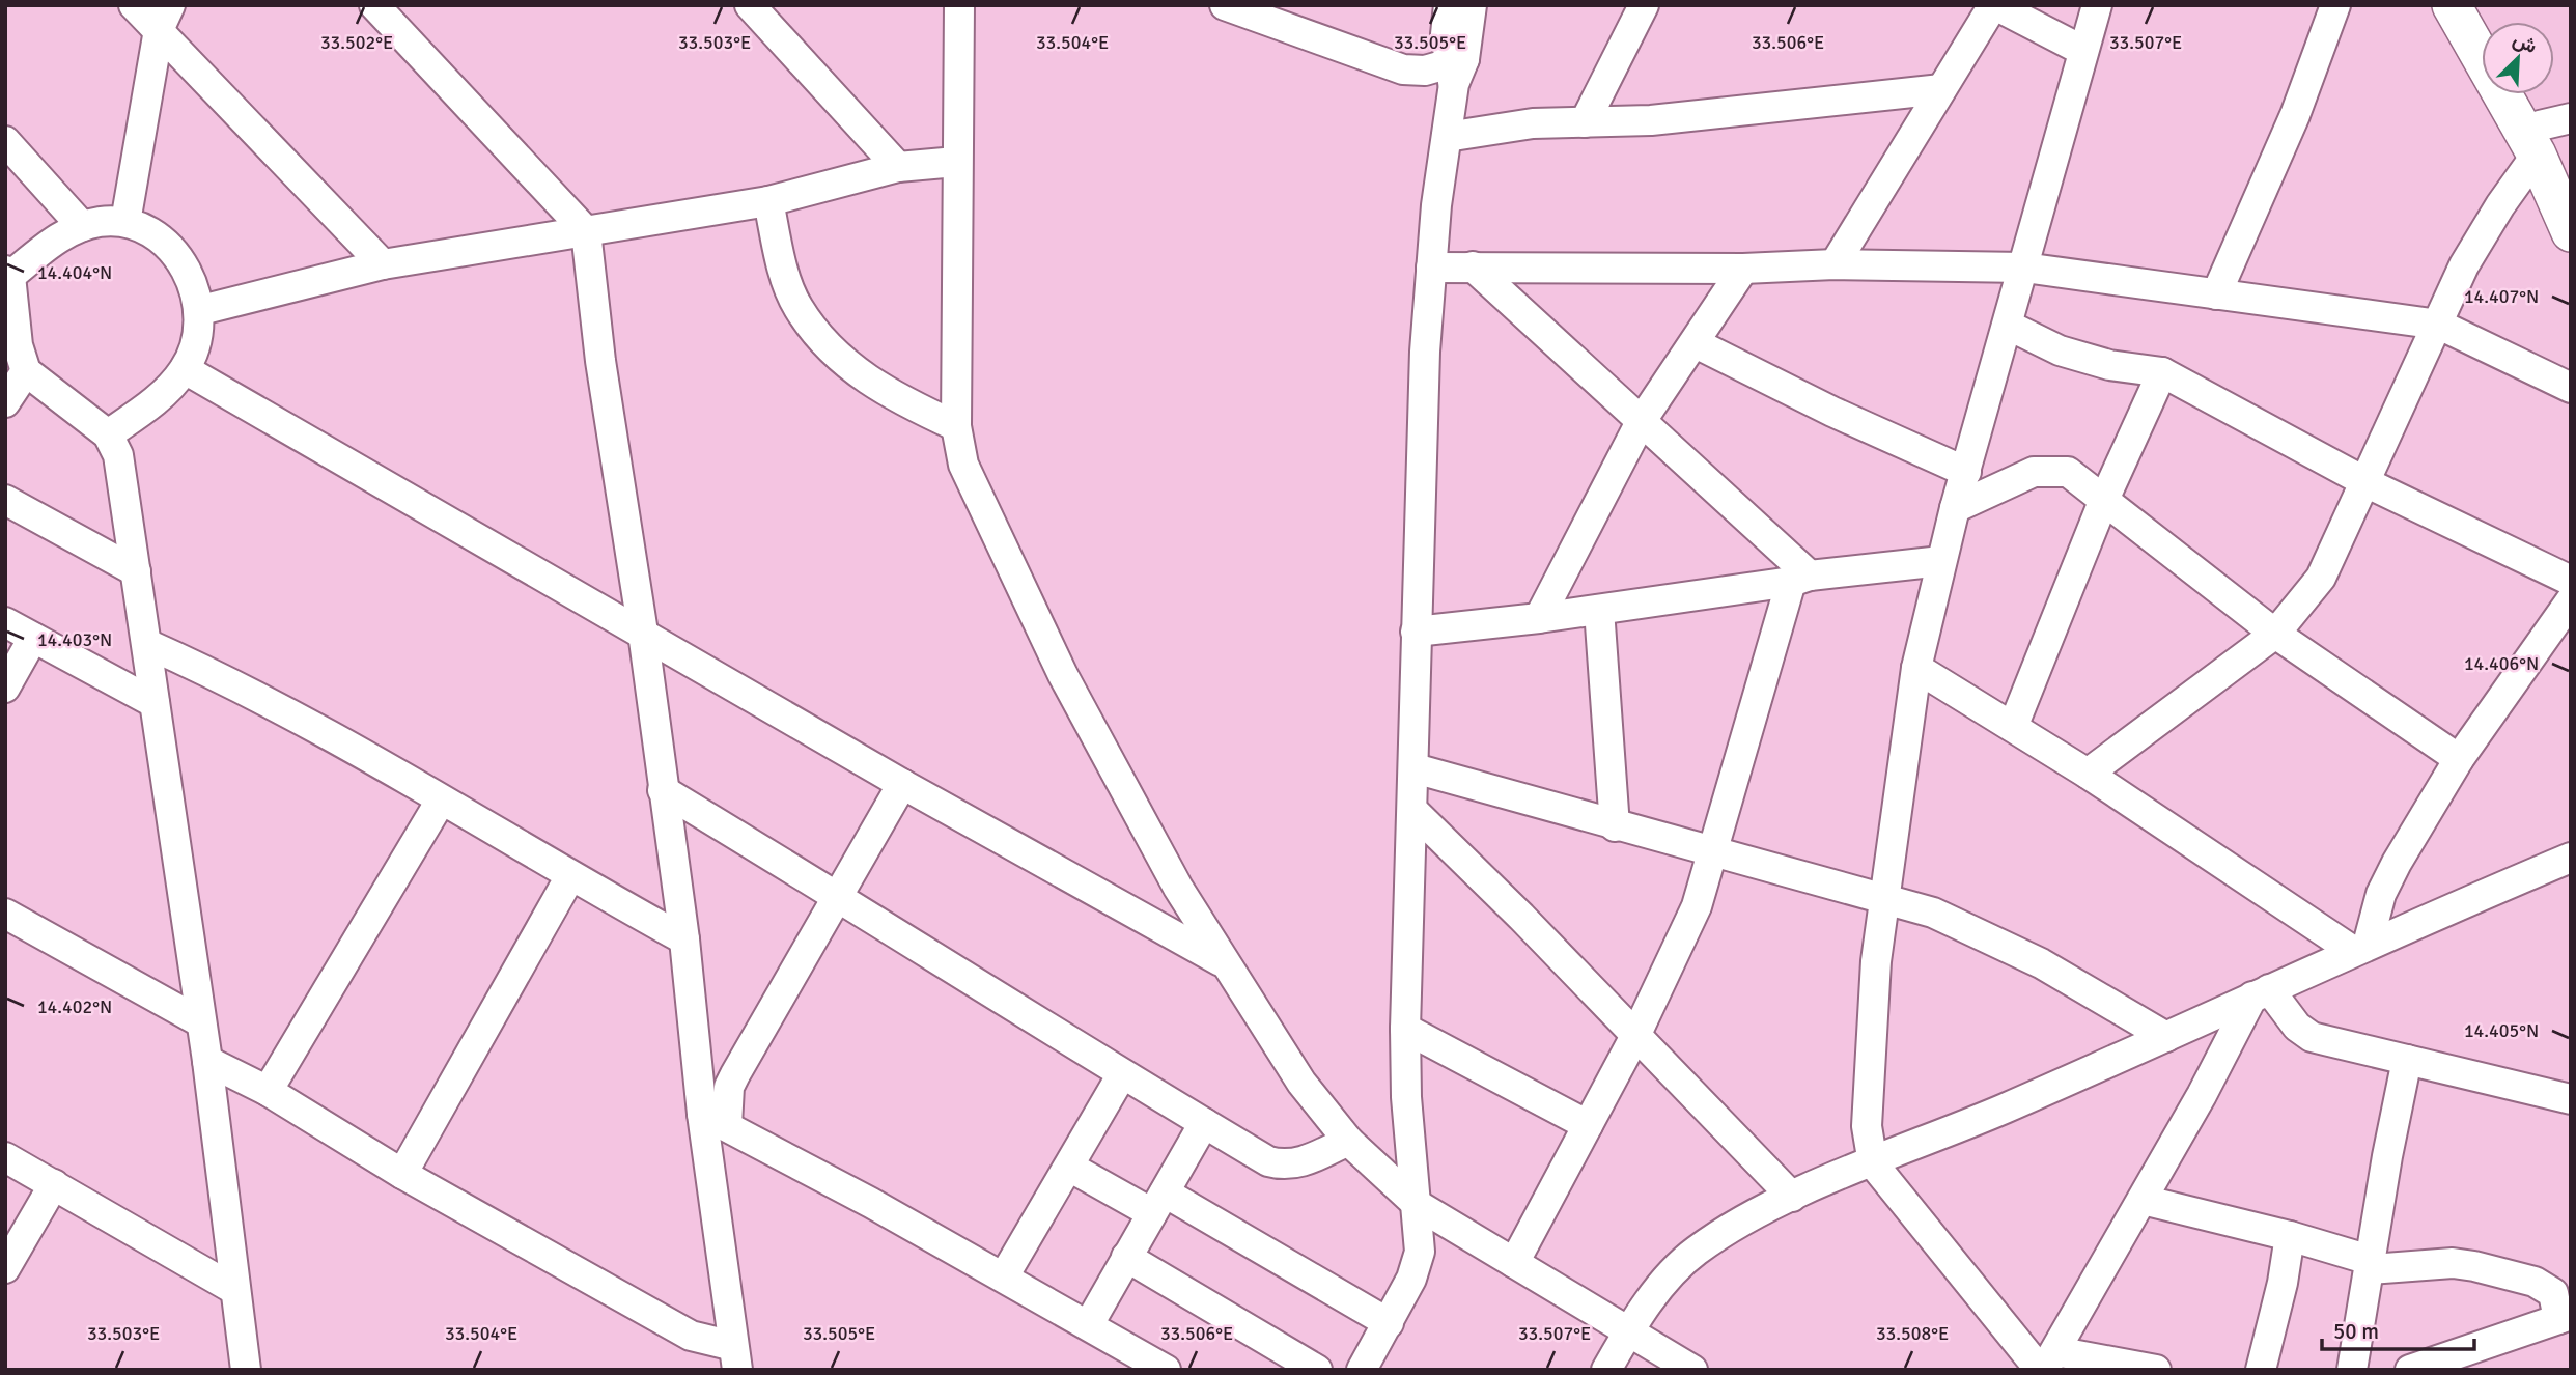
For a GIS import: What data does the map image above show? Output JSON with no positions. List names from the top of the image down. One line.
{"scale_bar":"50 m","north":"top right","coordinates":["33.507°E","33.502°E","33.503°E","33.504°E","33.505°E","33.506°E","14.404°N","14.407°N","14.403°N","14.406°N","14.402°N","14.405°N","33.508°E"]}
